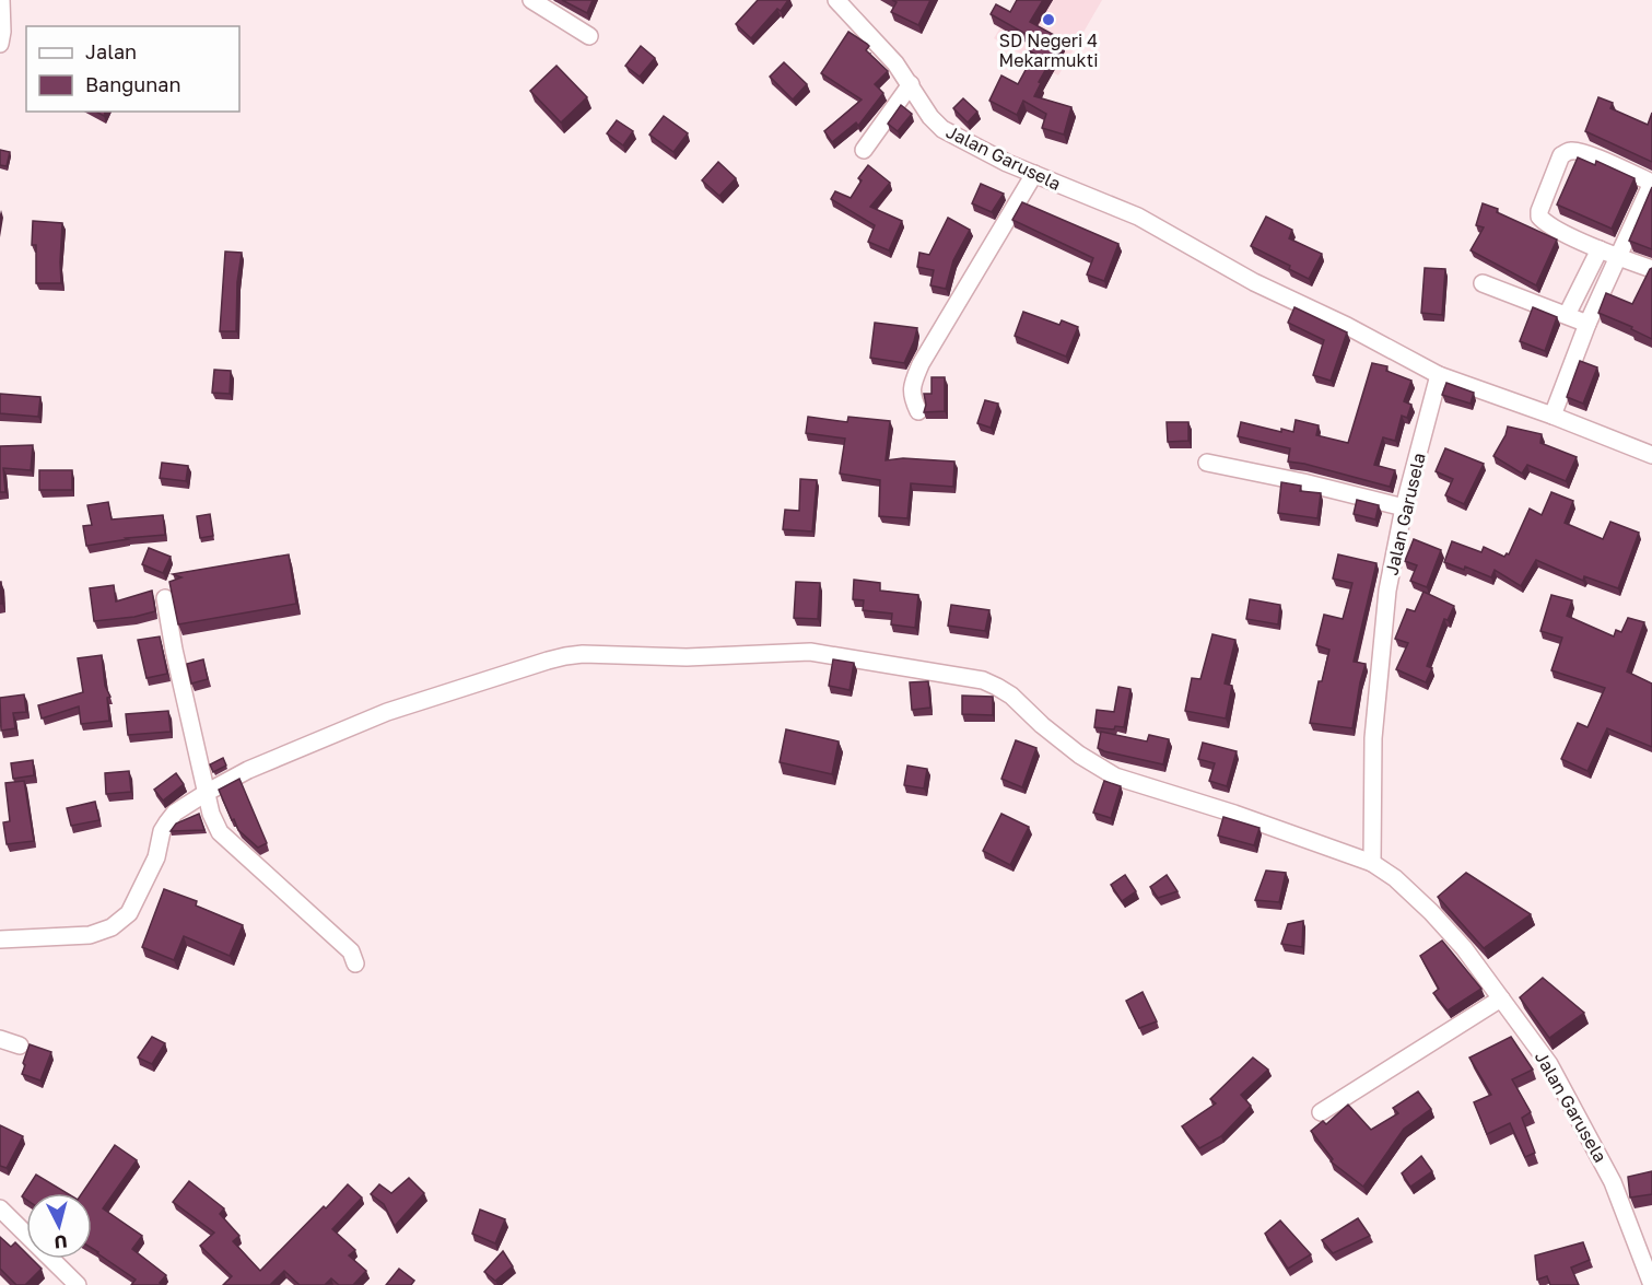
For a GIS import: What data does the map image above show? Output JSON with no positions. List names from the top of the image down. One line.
{"streets":{"street":["Jalan Garusela"]},"places":["SD Negeri 4 Mekarmukti"],"legend":["Jalan","Bangunan"],"north":"bottom"}
